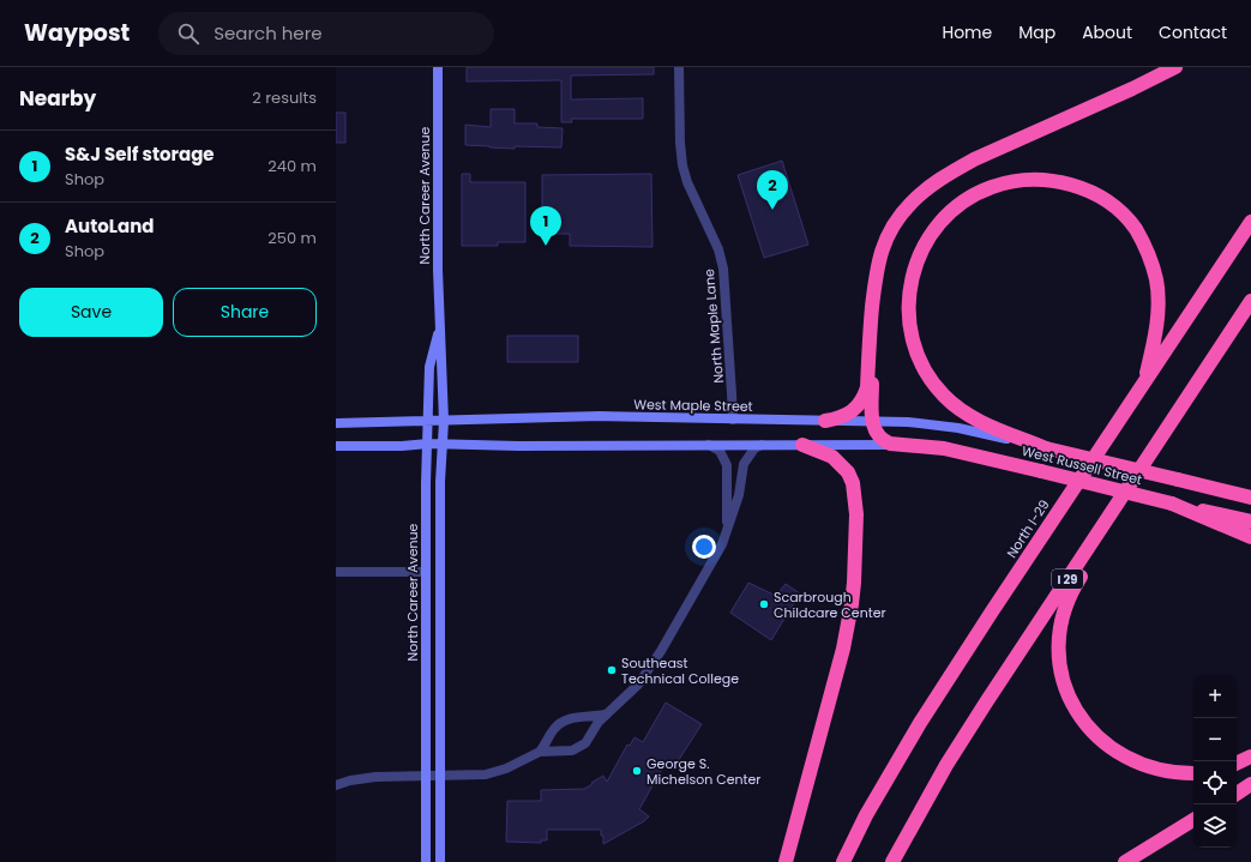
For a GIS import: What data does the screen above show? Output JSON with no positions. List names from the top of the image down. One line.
{"streets":{"highway":["West Russell Street","North I-29","I 29"],"street":["North Career Avenue","North Maple Lane","West Maple Street"]},"crossings":[["North Career Avenue","West Maple Street"],["North Maple Lane","West Maple Street"],["West Maple Street","West Russell Street"],["West Russell Street","North I-29"]],"places":["Scarbrough Childcare Center","Southeast Technical College","George S. Michelson Center"],"page":{"header":"Waypost","search":"Search here","nav":["Home","Map","About","Contact"],"heading":["Nearby","2 results"],"list":[{"mark":"1","name":"S&J Self storage","note":"Shop","value":"240 m"},{"mark":"2","name":"AutoLand","note":"Shop","value":"250 m"}],"pins":["2","1"],"buttons":["Save","Share"],"map_buttons":["+","−"]}}
